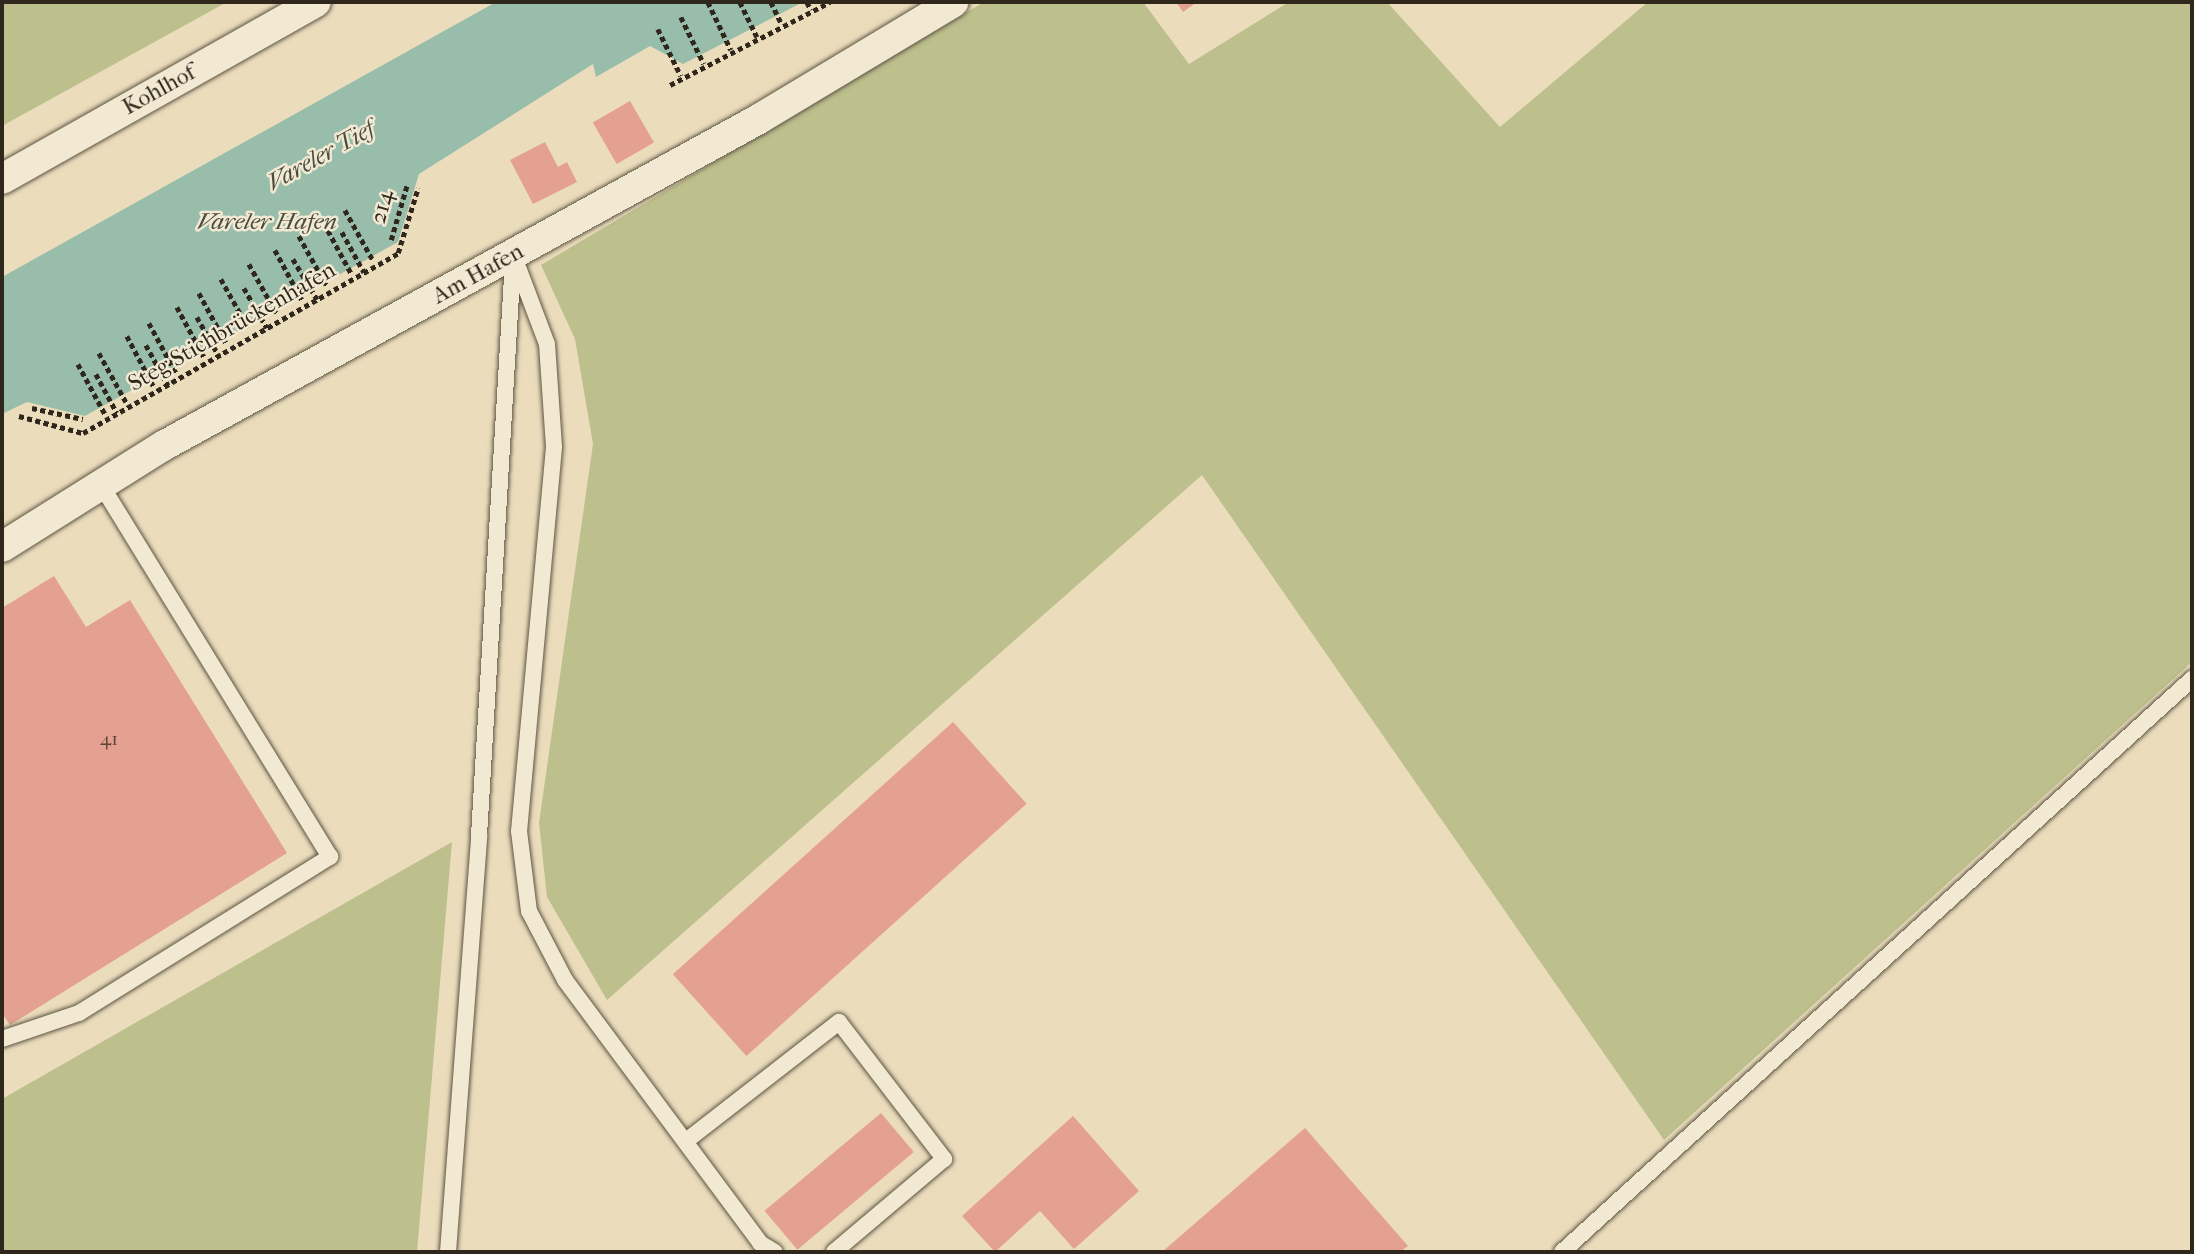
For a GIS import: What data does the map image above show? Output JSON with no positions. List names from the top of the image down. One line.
{"streets":{"street":["Kohlhof","Am Hafen"],"path":["214","Steg Stichbrückenhafen"]},"water":["Vareler Tief","Vareler Hafen"],"house_numbers":["41"]}
